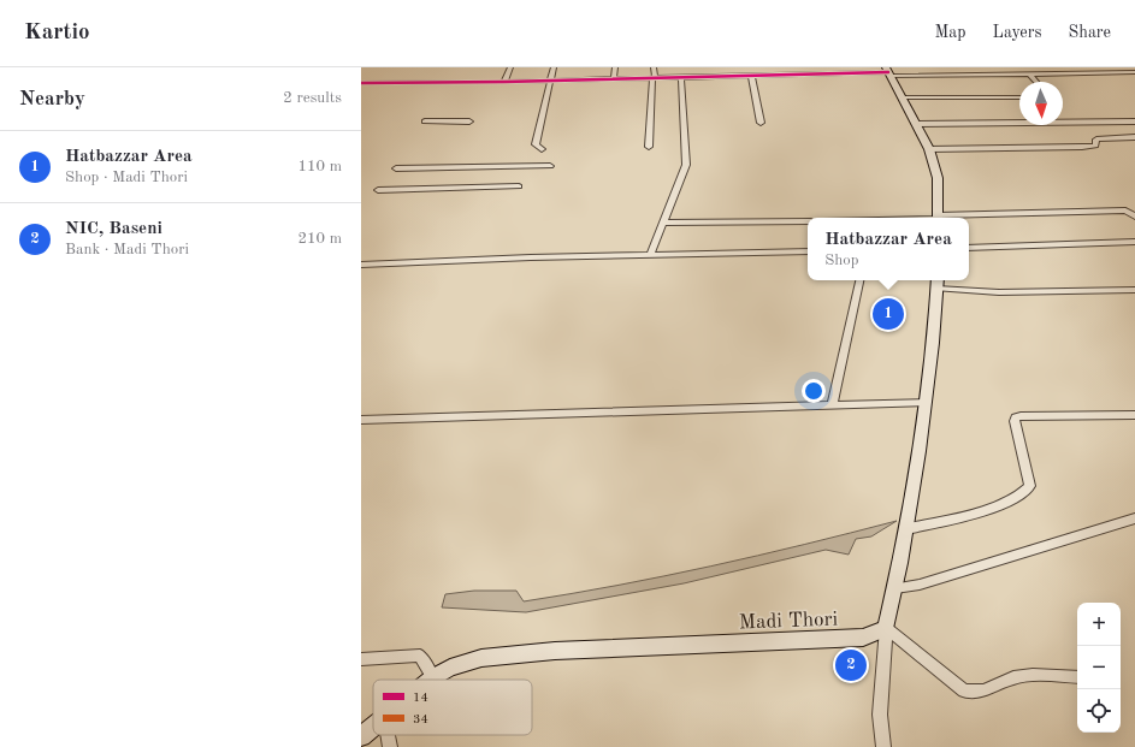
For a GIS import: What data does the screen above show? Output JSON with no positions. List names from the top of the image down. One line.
{"streets":{"main road":["Madi Thori"]},"lines":["transit line 14"],"legend":["14","34"],"north":"bottom","page":{"header":"Kartio","nav":["Map","Layers","Share"],"heading":["Nearby","2 results"],"list":[{"mark":"1","name":"Hatbazzar Area","note":"Shop · Madi Thori","value":"110 m"},{"mark":"2","name":"NIC, Baseni","note":"Bank · Madi Thori","value":"210 m"}],"popup":["Hatbazzar Area","Shop"],"pins":["1","2"],"map_buttons":["+","−"]}}
